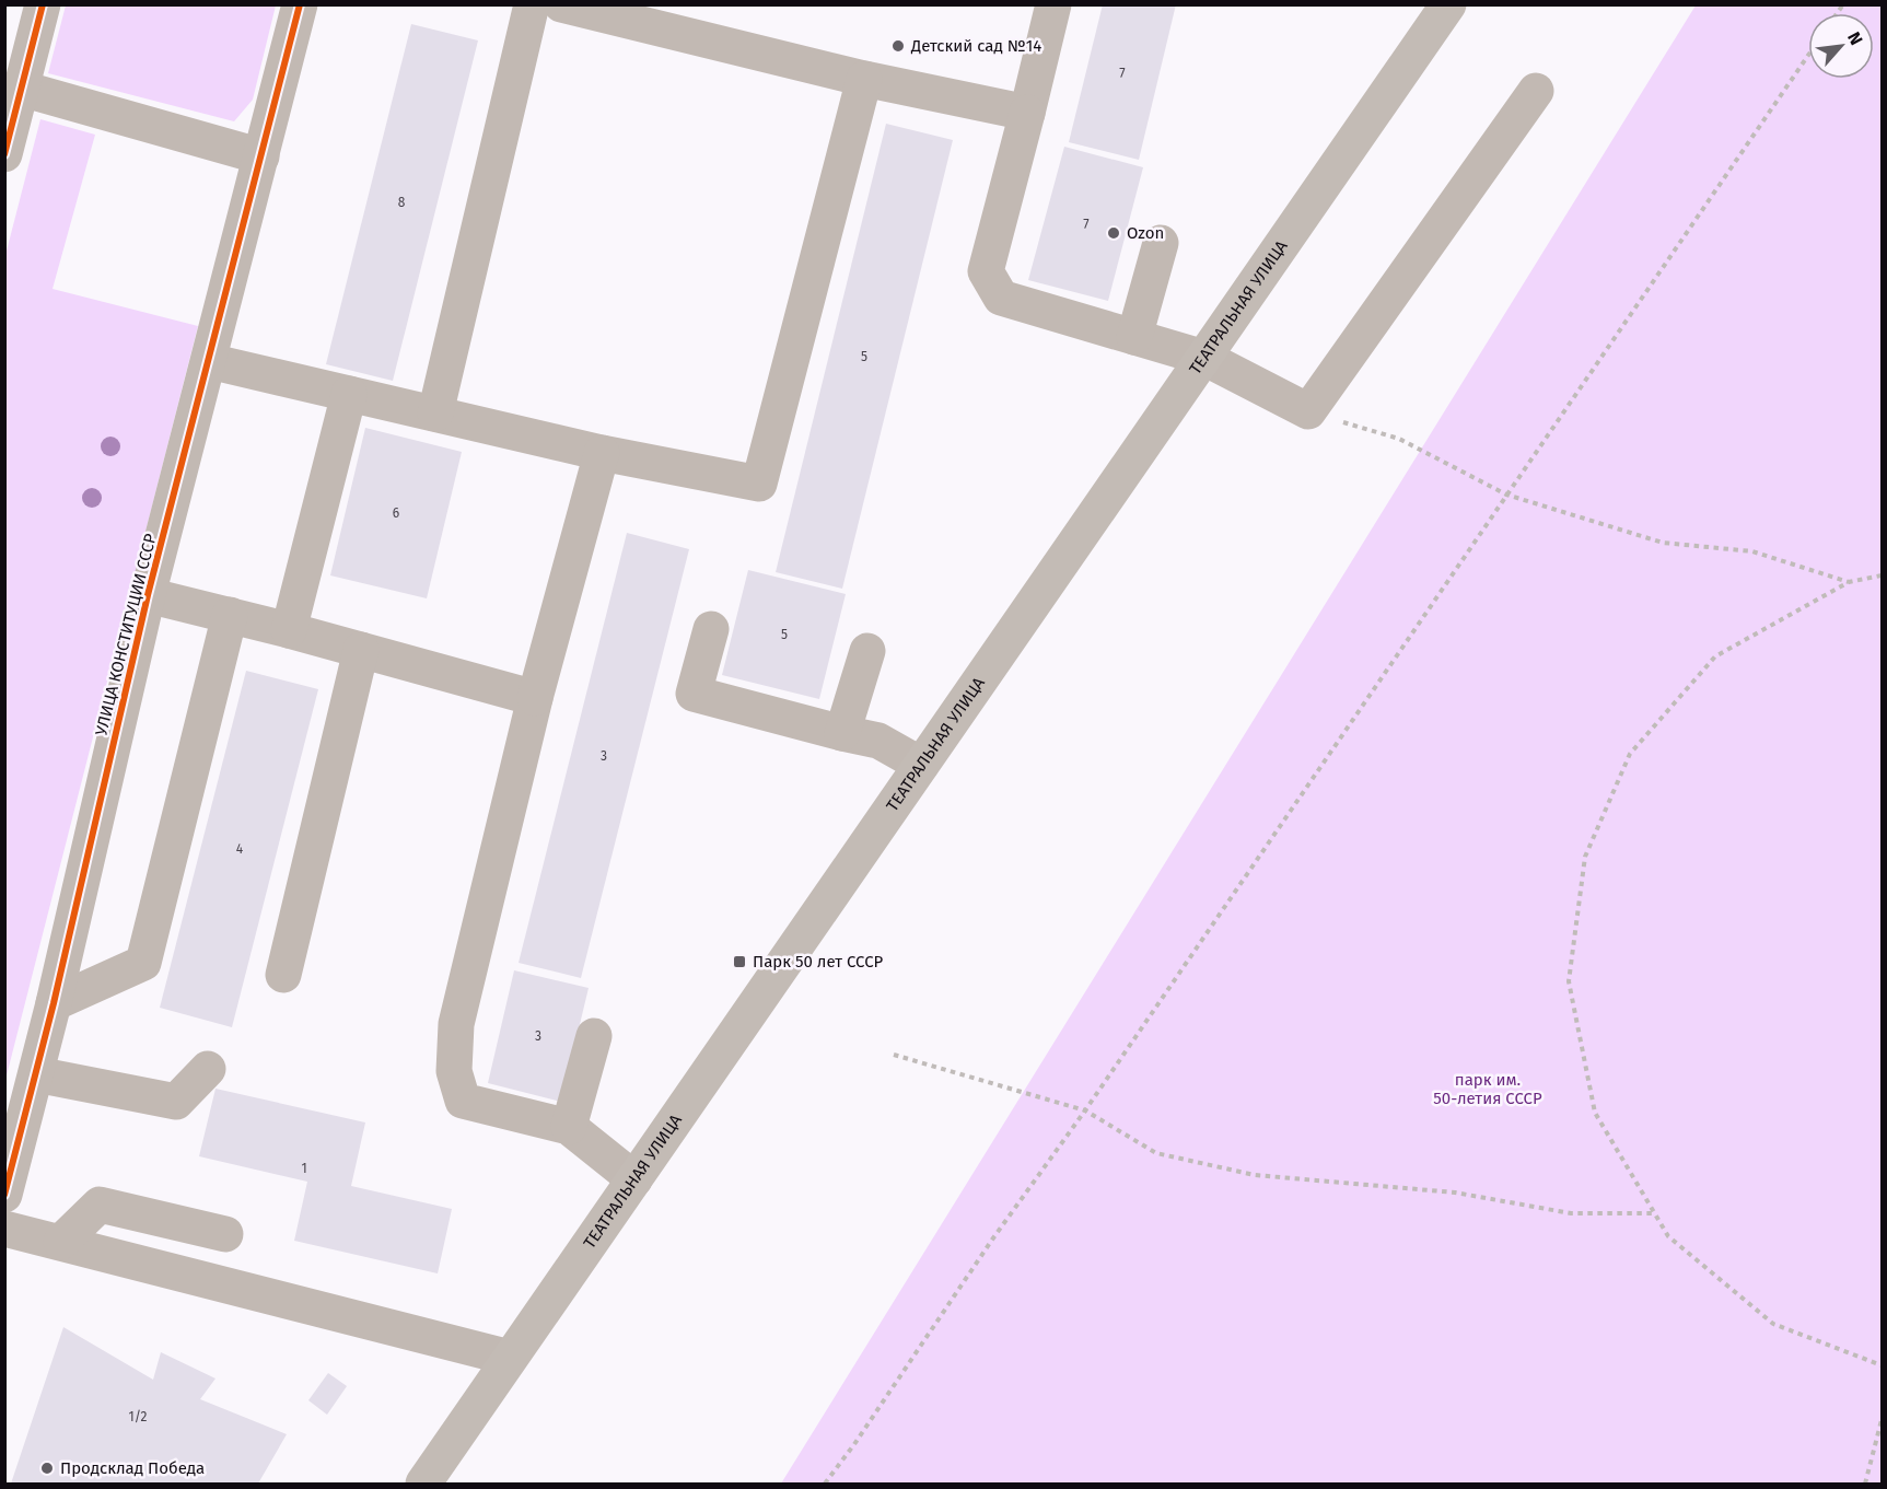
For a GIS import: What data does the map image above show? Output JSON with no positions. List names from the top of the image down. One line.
{"streets":{"main road":["ТЕАТРАЛЬНАЯ УЛИЦА"],"street":["УЛИЦА КОНСТИТУЦИИ СССР"]},"parks":["парк им. 50-летия СССР"],"places":{"other":["Детский сад №14","Ozon","Продсклад Победа"],"transit":["Парк 50 лет СССР"]},"house_numbers":["7","8","7","5","6","5","3","4","3","1","1/2"],"north":"top right"}
